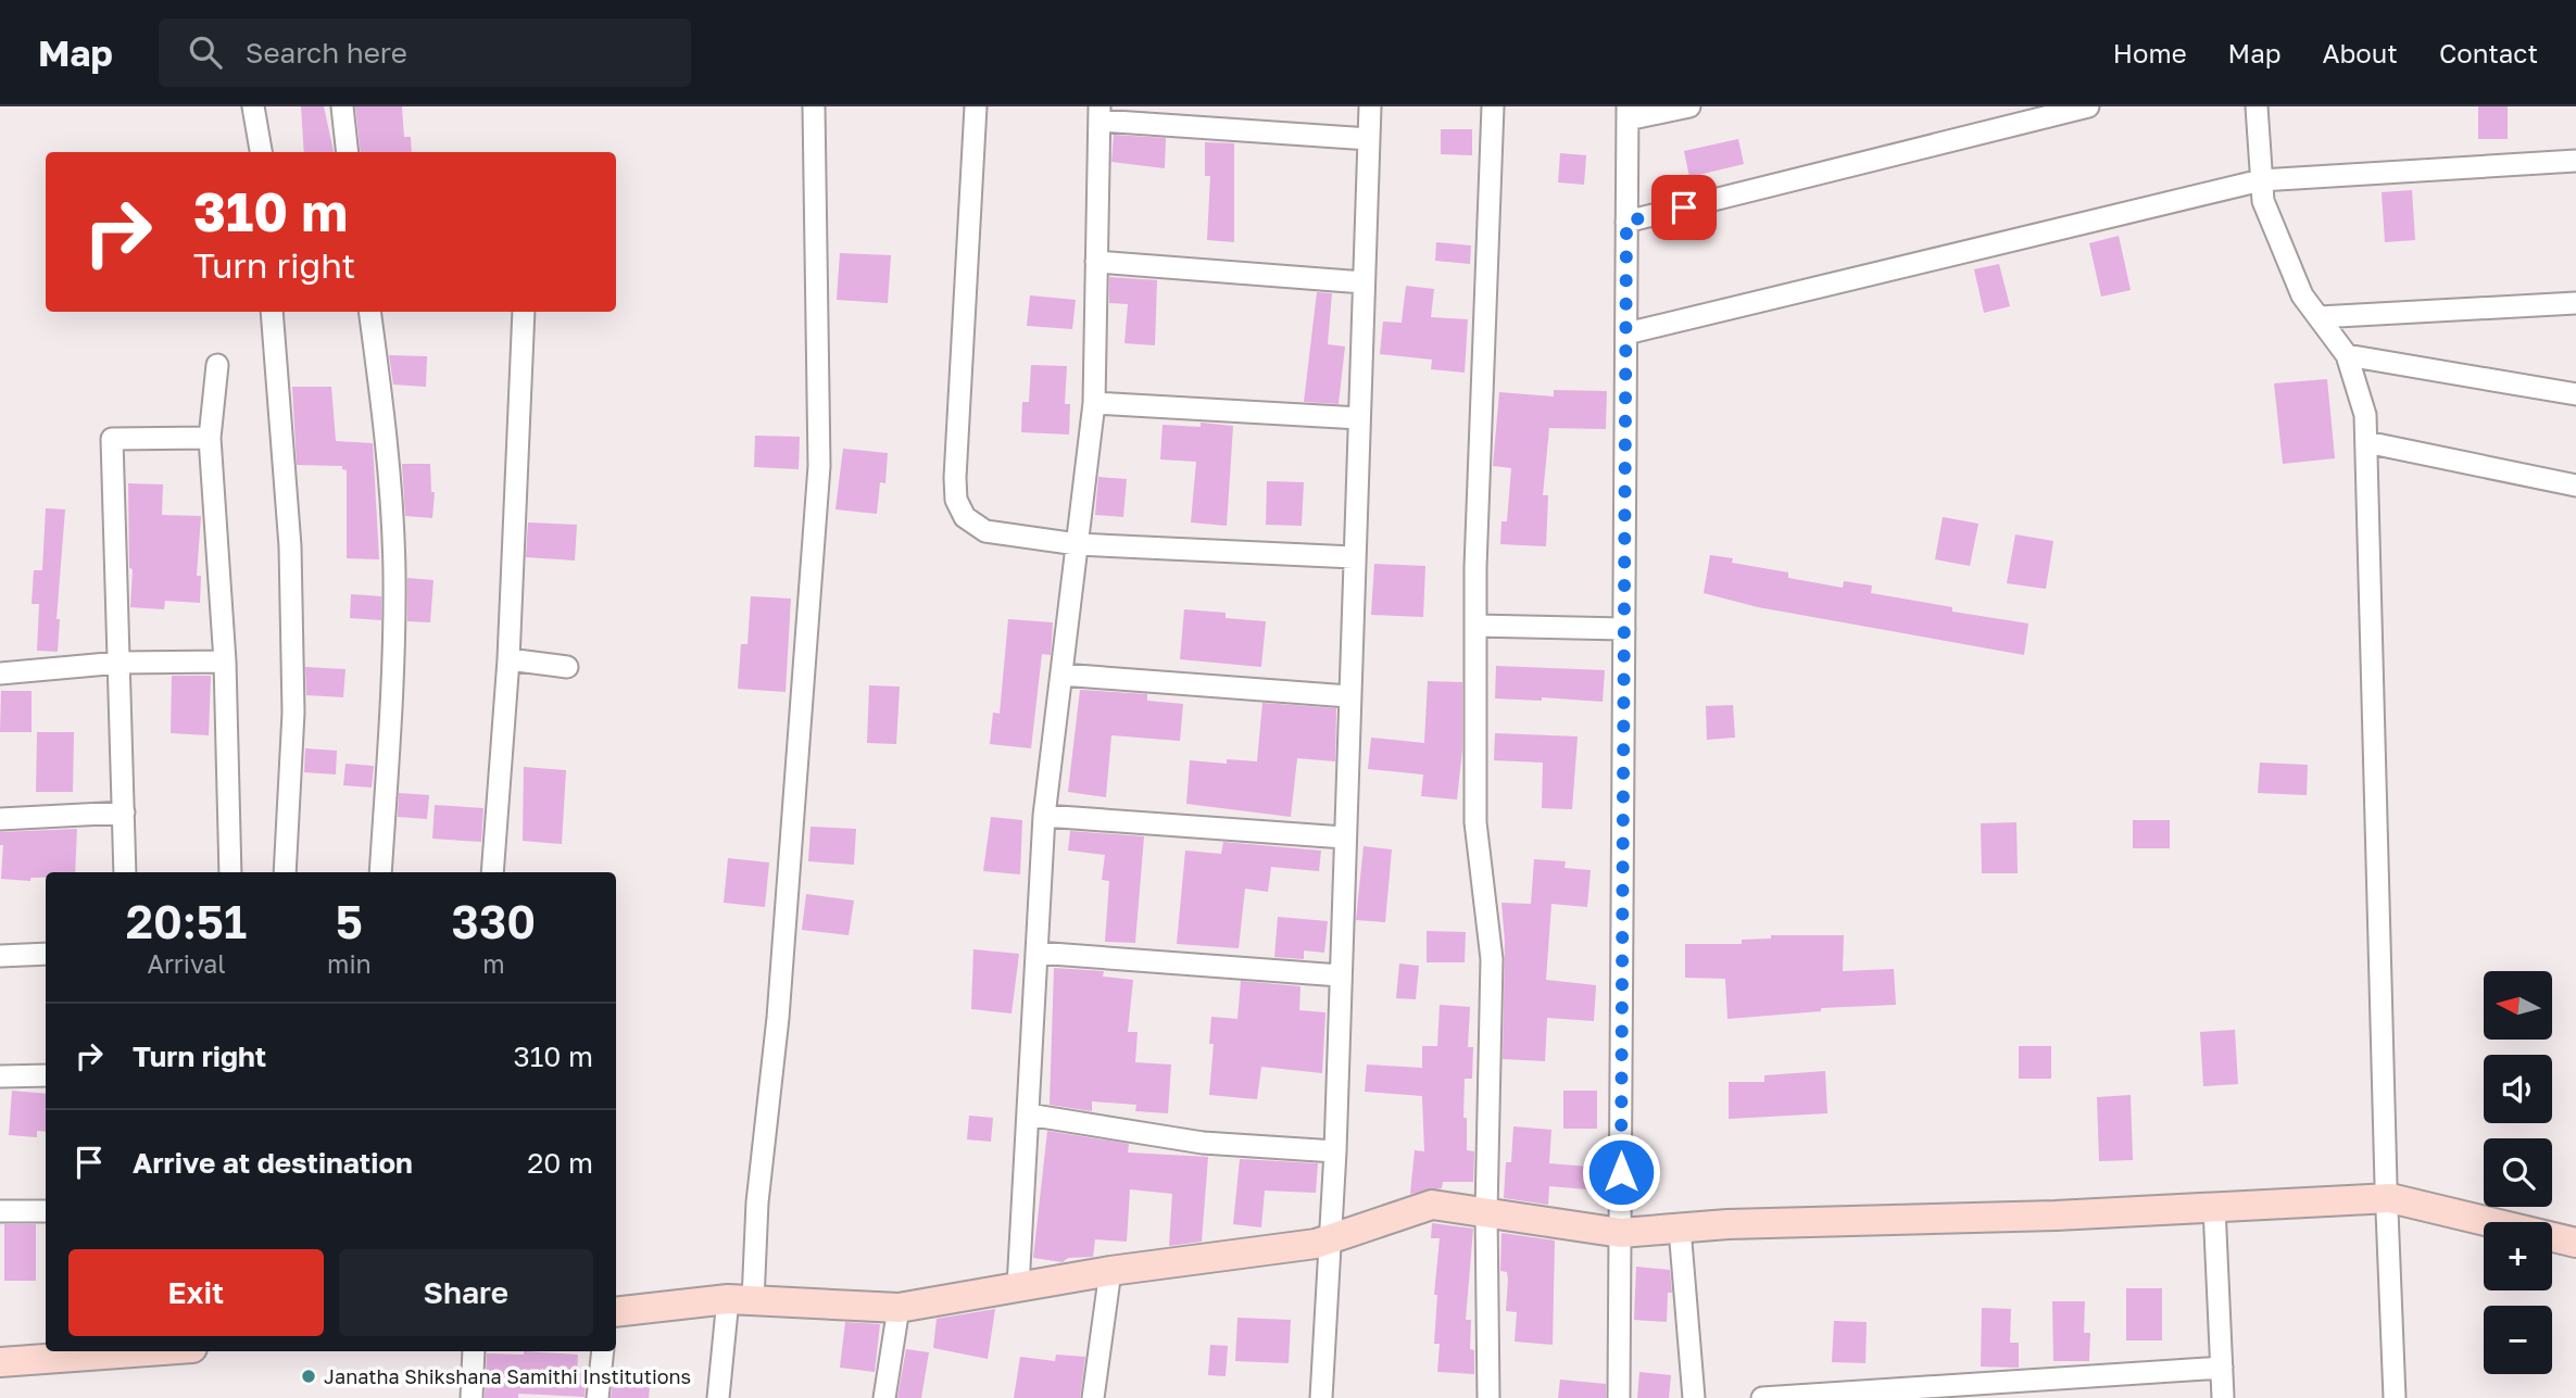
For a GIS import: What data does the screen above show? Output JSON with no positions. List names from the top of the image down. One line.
{"places":["Janatha Shikshana Samithi Institutions"],"north":"left","page":{"header":"Map","search":"Search here","nav":["Home","Map","About","Contact"],"turn":["310 m","Turn right"],"eta":["20:51","Arrival","5","min","330","m"],"map_buttons":["+","−"],"list":[{"name":"Turn right","value":"310 m"},{"name":"Arrive at destination","value":"20 m"}],"buttons":["Exit","Share"]}}
